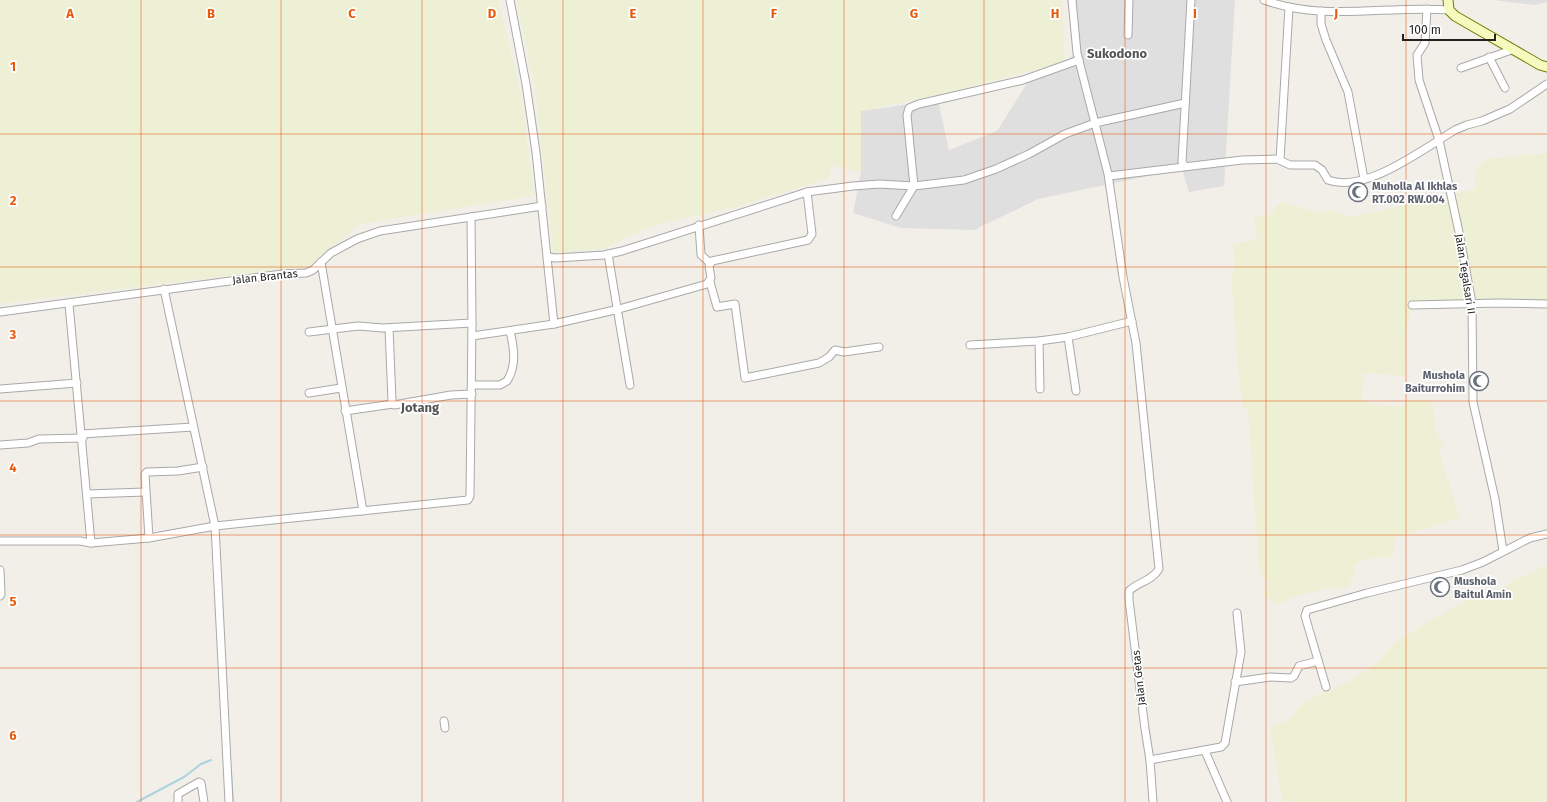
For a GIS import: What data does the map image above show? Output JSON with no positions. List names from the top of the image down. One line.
{"streets":{"street":["Jalan Tegalsari II","Jalan Brantas","Jalan Getas"]},"districts":["Sukodono","Jotang"],"places":{"mosque":["Muholla Al Ikhlas RT.002 RW.004","Mushola Baiturrohim","Mushola Baitul Amin"]},"scale_bar":"100 m","grid":{"columns":["A","B","C","D","E","F","G","H","I","J"],"rows":["1","2","3","4","5","6"]}}
